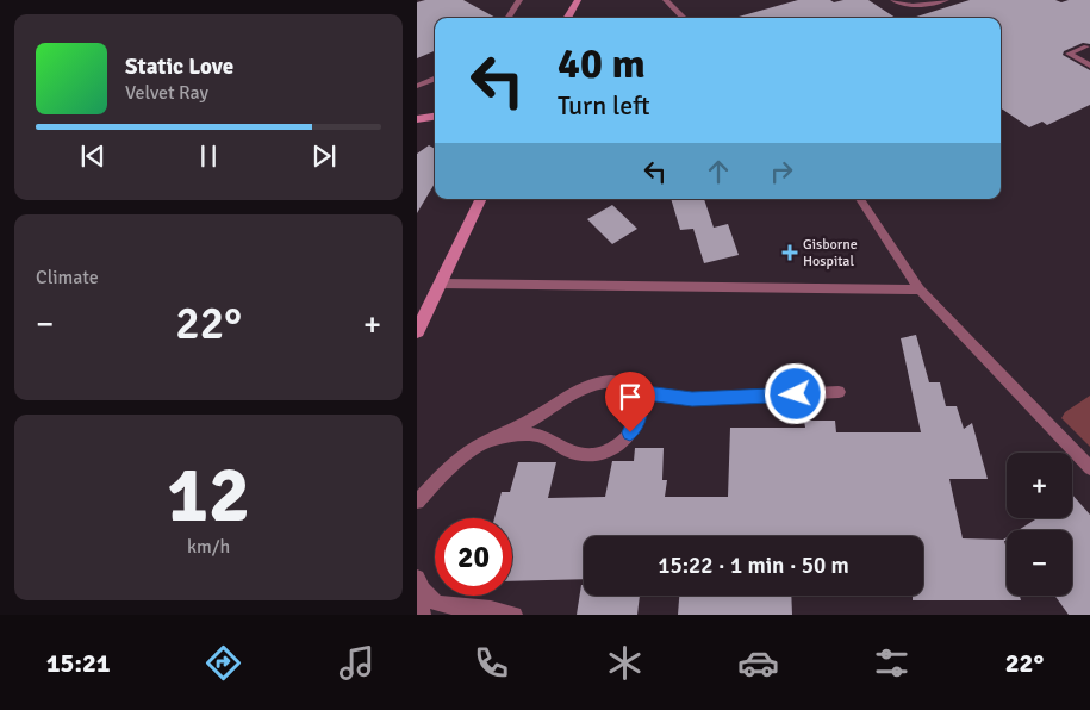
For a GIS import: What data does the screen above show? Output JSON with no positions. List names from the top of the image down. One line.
{"places":{"health":["Gisborne Hospital"]},"page":{"turn":["40 m","Turn left"],"song":["Static Love","Velvet Ray"],"tile":["Climate",["12","km/h"]],"heat":["−","22°","+"],"map_buttons":["+","−"],"limit":"20","trip":"15:22 · 1 min · 50 m","tabs":["15:21","22°"]}}
